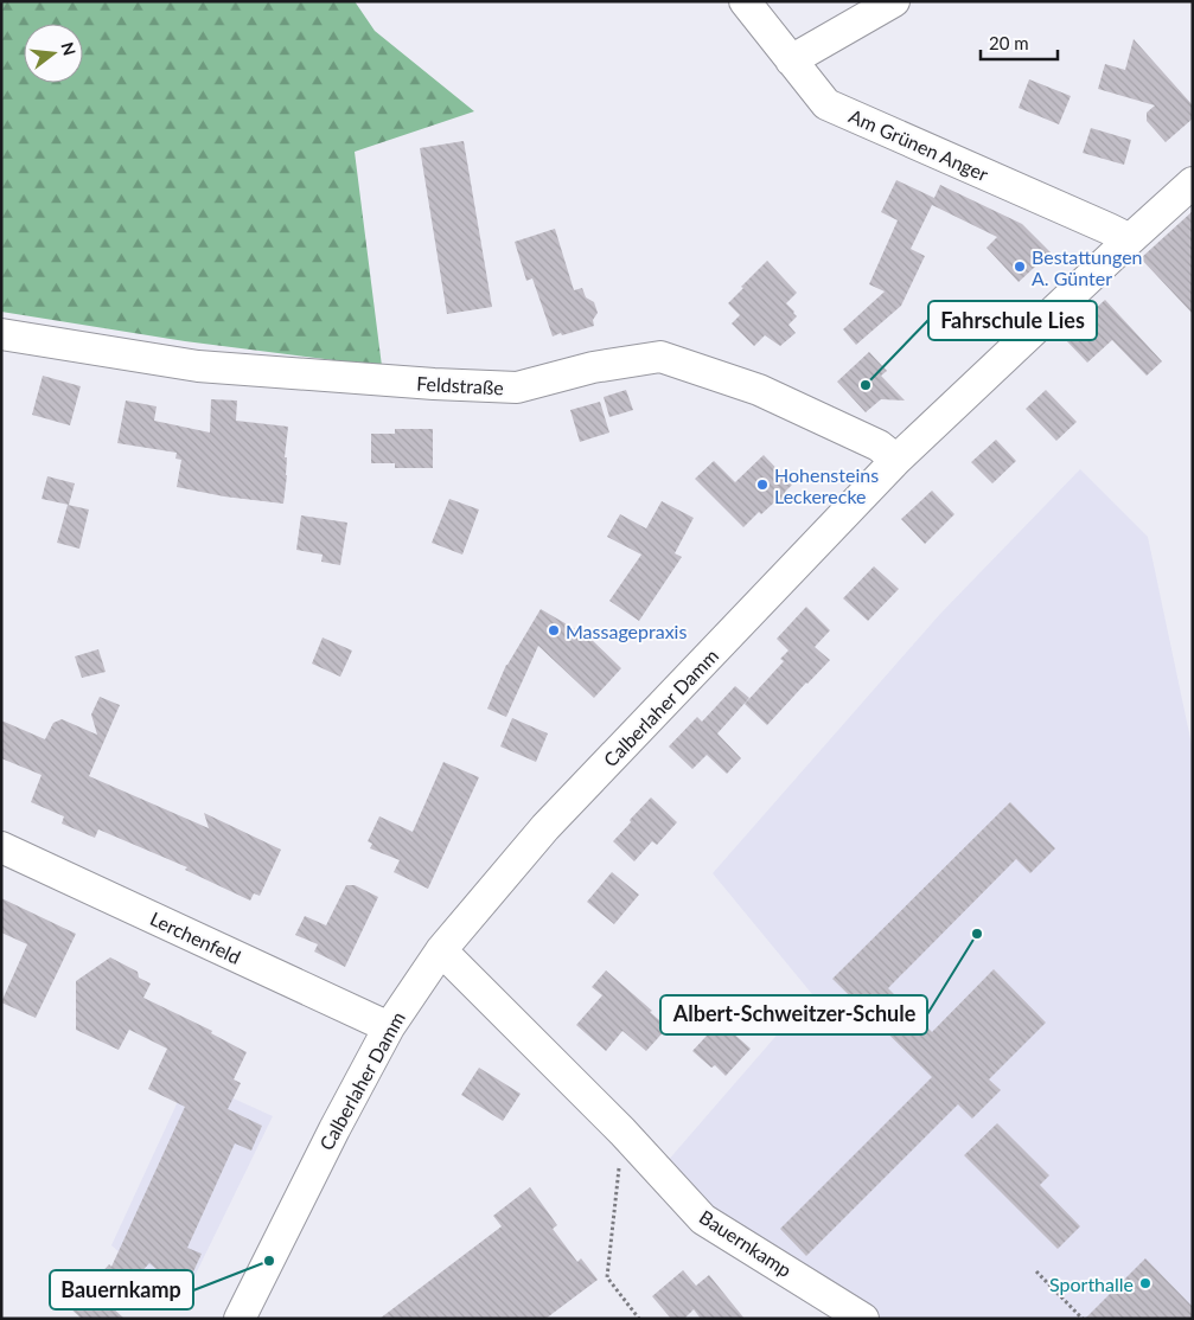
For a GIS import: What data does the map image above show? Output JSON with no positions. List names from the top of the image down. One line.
{"streets":{"street":["Am Grünen Anger","Feldstraße","Calberlaher Damm","Lerchenfeld","Bauernkamp"]},"crossings":[["Am Grünen Anger","Calberlaher Damm"],["Feldstraße","Calberlaher Damm"],["Calberlaher Damm","Lerchenfeld"],["Calberlaher Damm","Bauernkamp"]],"places":["Bestattungen A. Günter","Fahrschule Lies","Hohensteins Leckerecke","Massagepraxis","Albert-Schweitzer-Schule","Bauernkamp","Sporthalle"],"scale_bar":"20 m","north":"right"}
